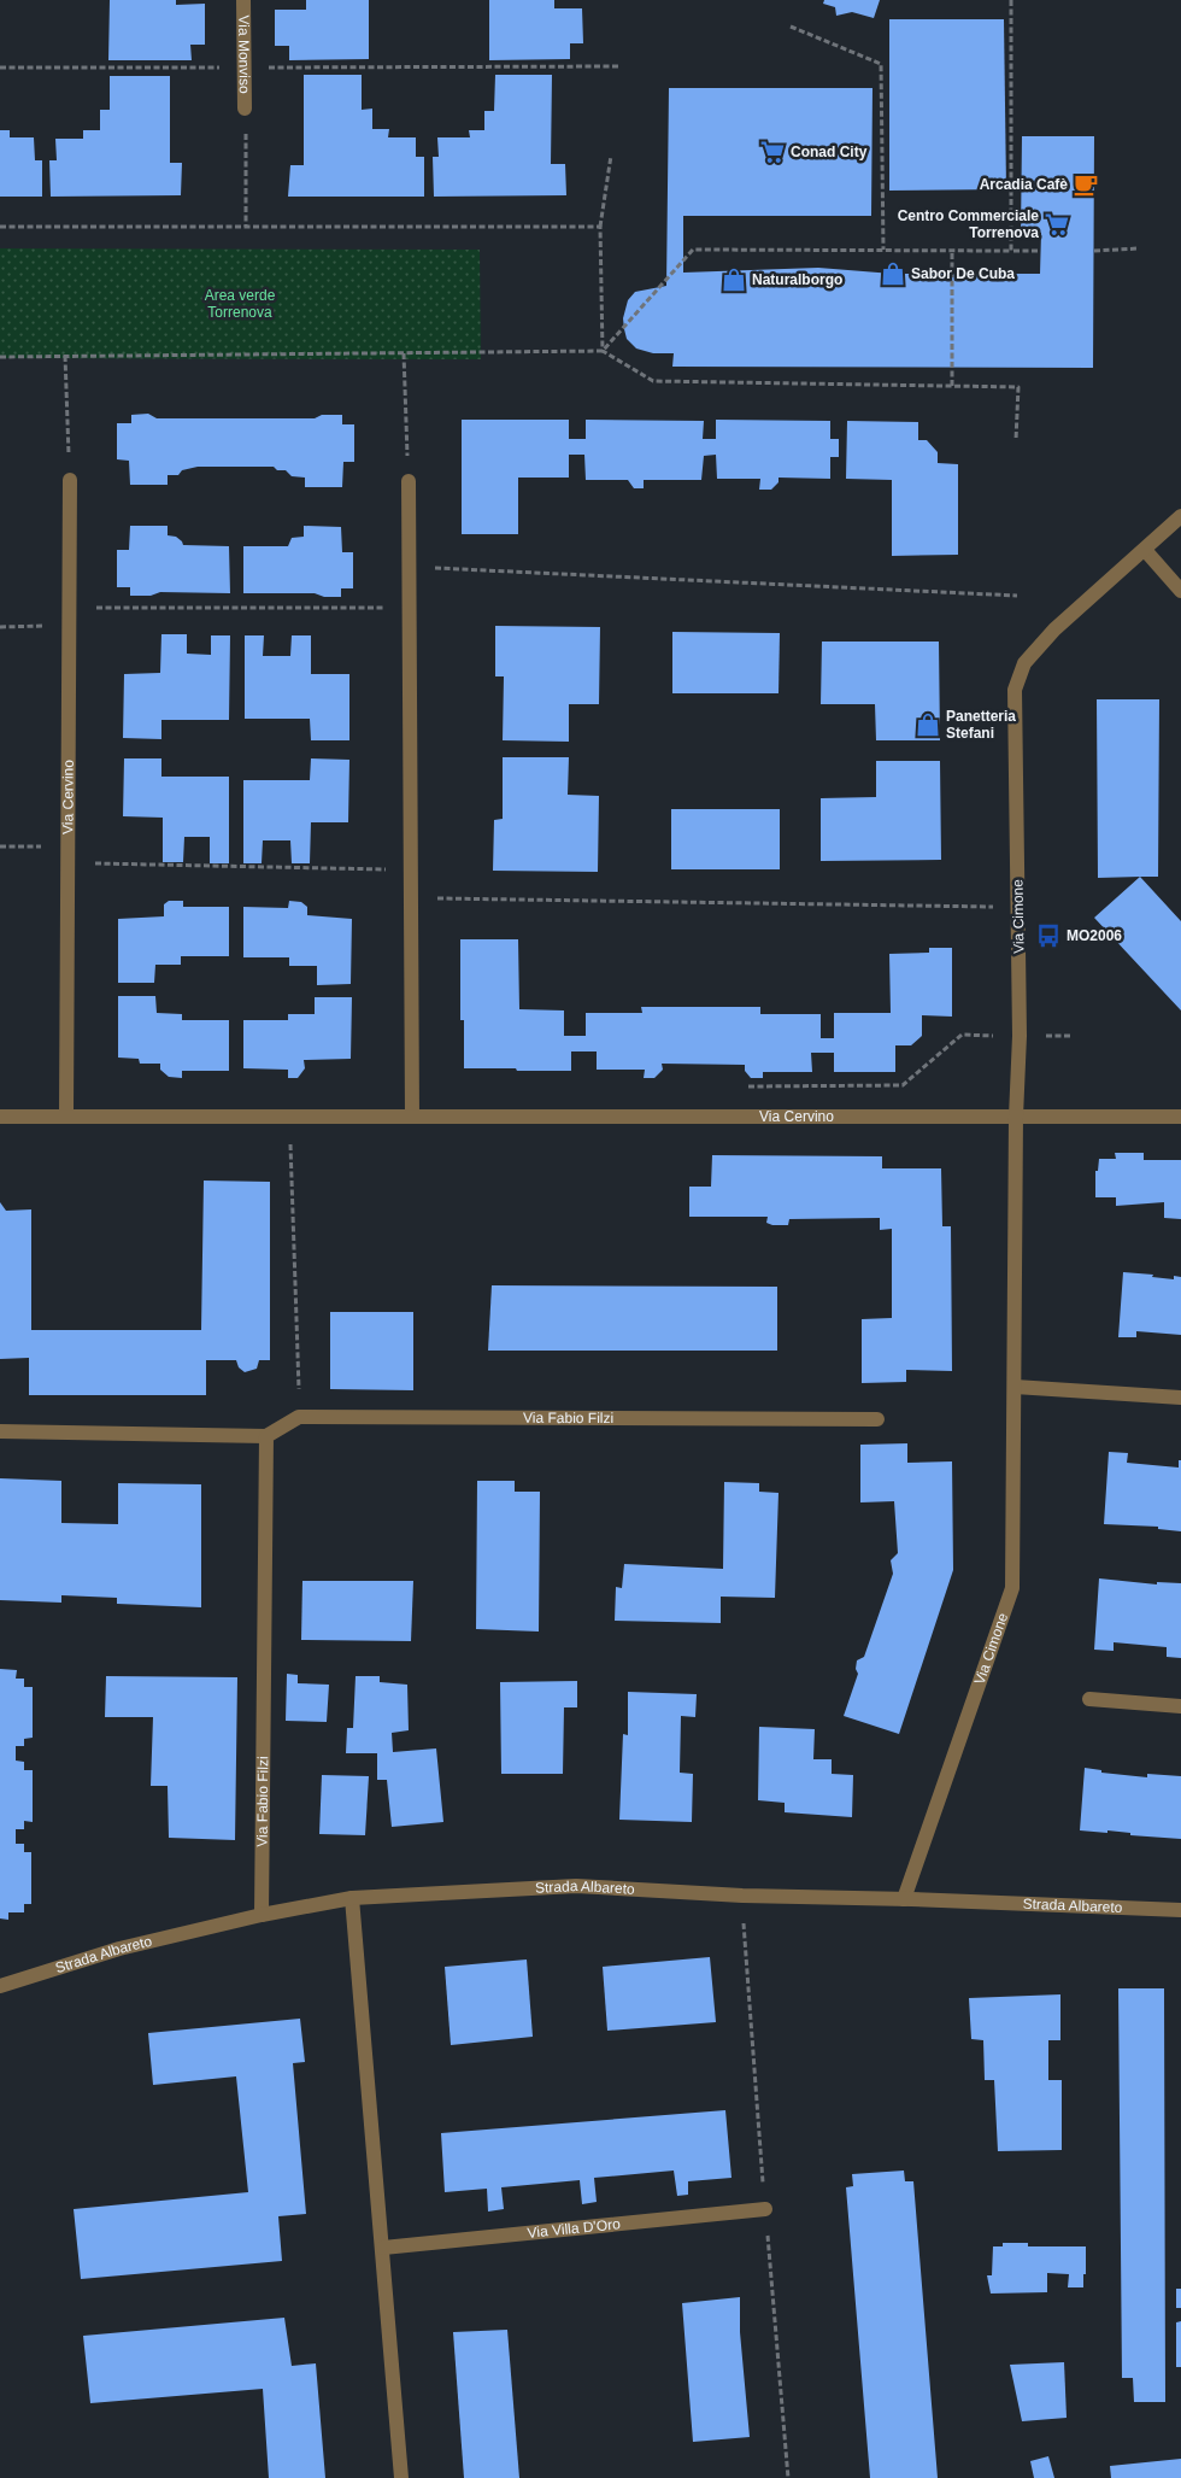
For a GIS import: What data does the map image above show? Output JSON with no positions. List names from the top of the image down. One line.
{"streets":{"street":["Via Monviso","Via Cervino","Via Cimone","Via Fabio Filzi","Strada Albareto","Via Villa D'Oro"]},"crossings":[["Via Cervino","Via Cimone"],["Via Cimone","Strada Albareto"],["Via Fabio Filzi","Strada Albareto"]],"parks":["Area verde Torrenova"],"places":{"supermarket":["Conad City","Centro Commerciale Torrenova"],"cafe":["Arcadia Cafè"],"shop":["Sabor De Cuba","Naturalborgo","Panetteria Stefani"],"bus stop":["MO2006"]}}
